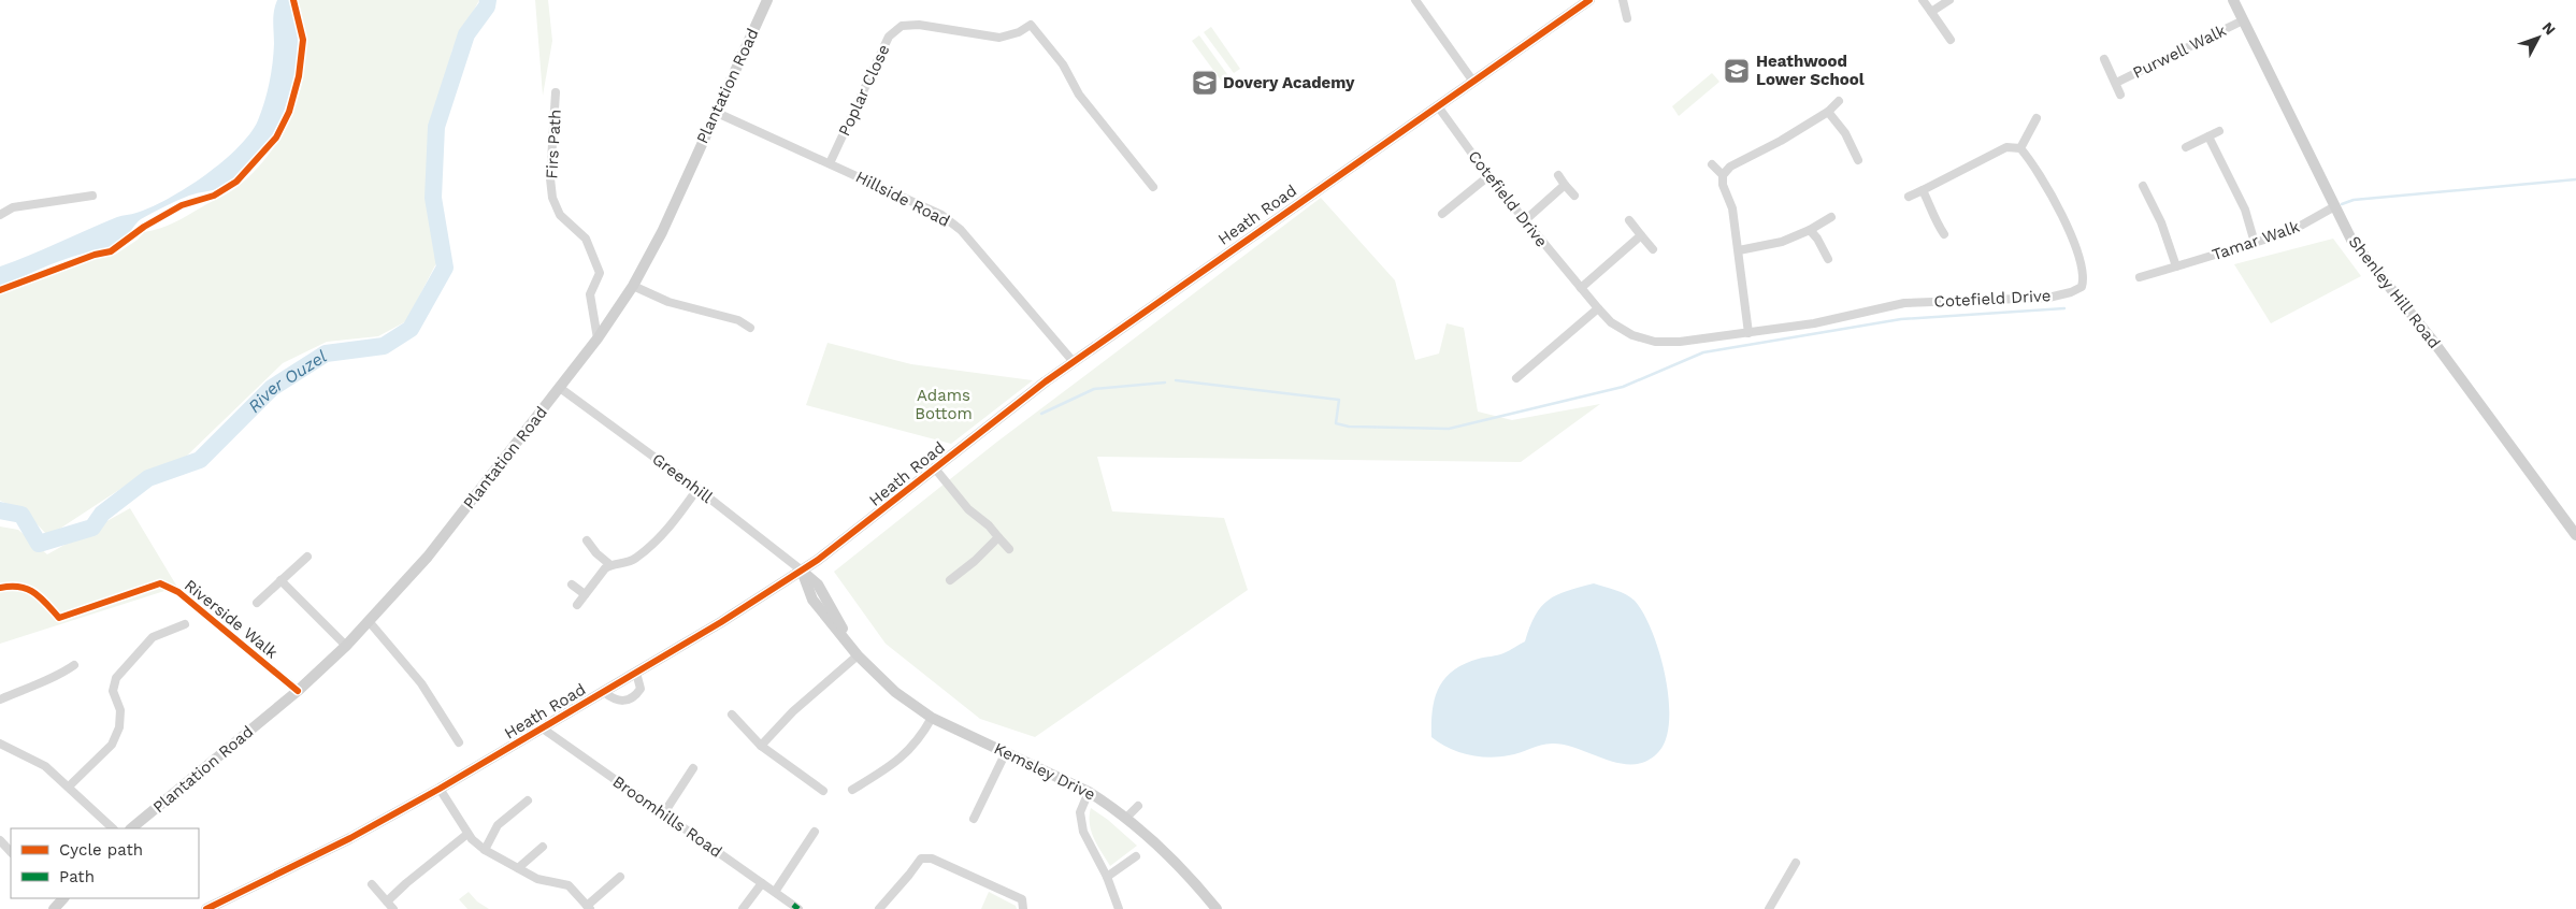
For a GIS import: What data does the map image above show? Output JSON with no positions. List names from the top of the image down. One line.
{"streets":{"street":["Purwell Walk","Plantation Road","Poplar Close","Firs Path","Hillside Road","Cotefield Drive","Heath Road","Tamar Walk","Shenley Hill Road","Greenhill","Kemsley Drive","Broomhills Road"],"cycle path":["Riverside Walk"]},"crossings":[["Purwell Walk","Shenley Hill Road"],["Plantation Road","Firs Path"],["Plantation Road","Hillside Road"],["Plantation Road","Greenhill"],["Poplar Close","Hillside Road"],["Hillside Road","Heath Road"],["Cotefield Drive","Heath Road"],["Heath Road","Greenhill"],["Heath Road","Kemsley Drive"],["Heath Road","Broomhills Road"],["Tamar Walk","Shenley Hill Road"],["Greenhill","Kemsley Drive"]],"water":["River Ouzel"],"parks":["Adams Bottom"],"places":{"school or university":["Heathwood Lower School","Dovery Academy"]},"legend":["Cycle path","Path"],"north":"top right"}
